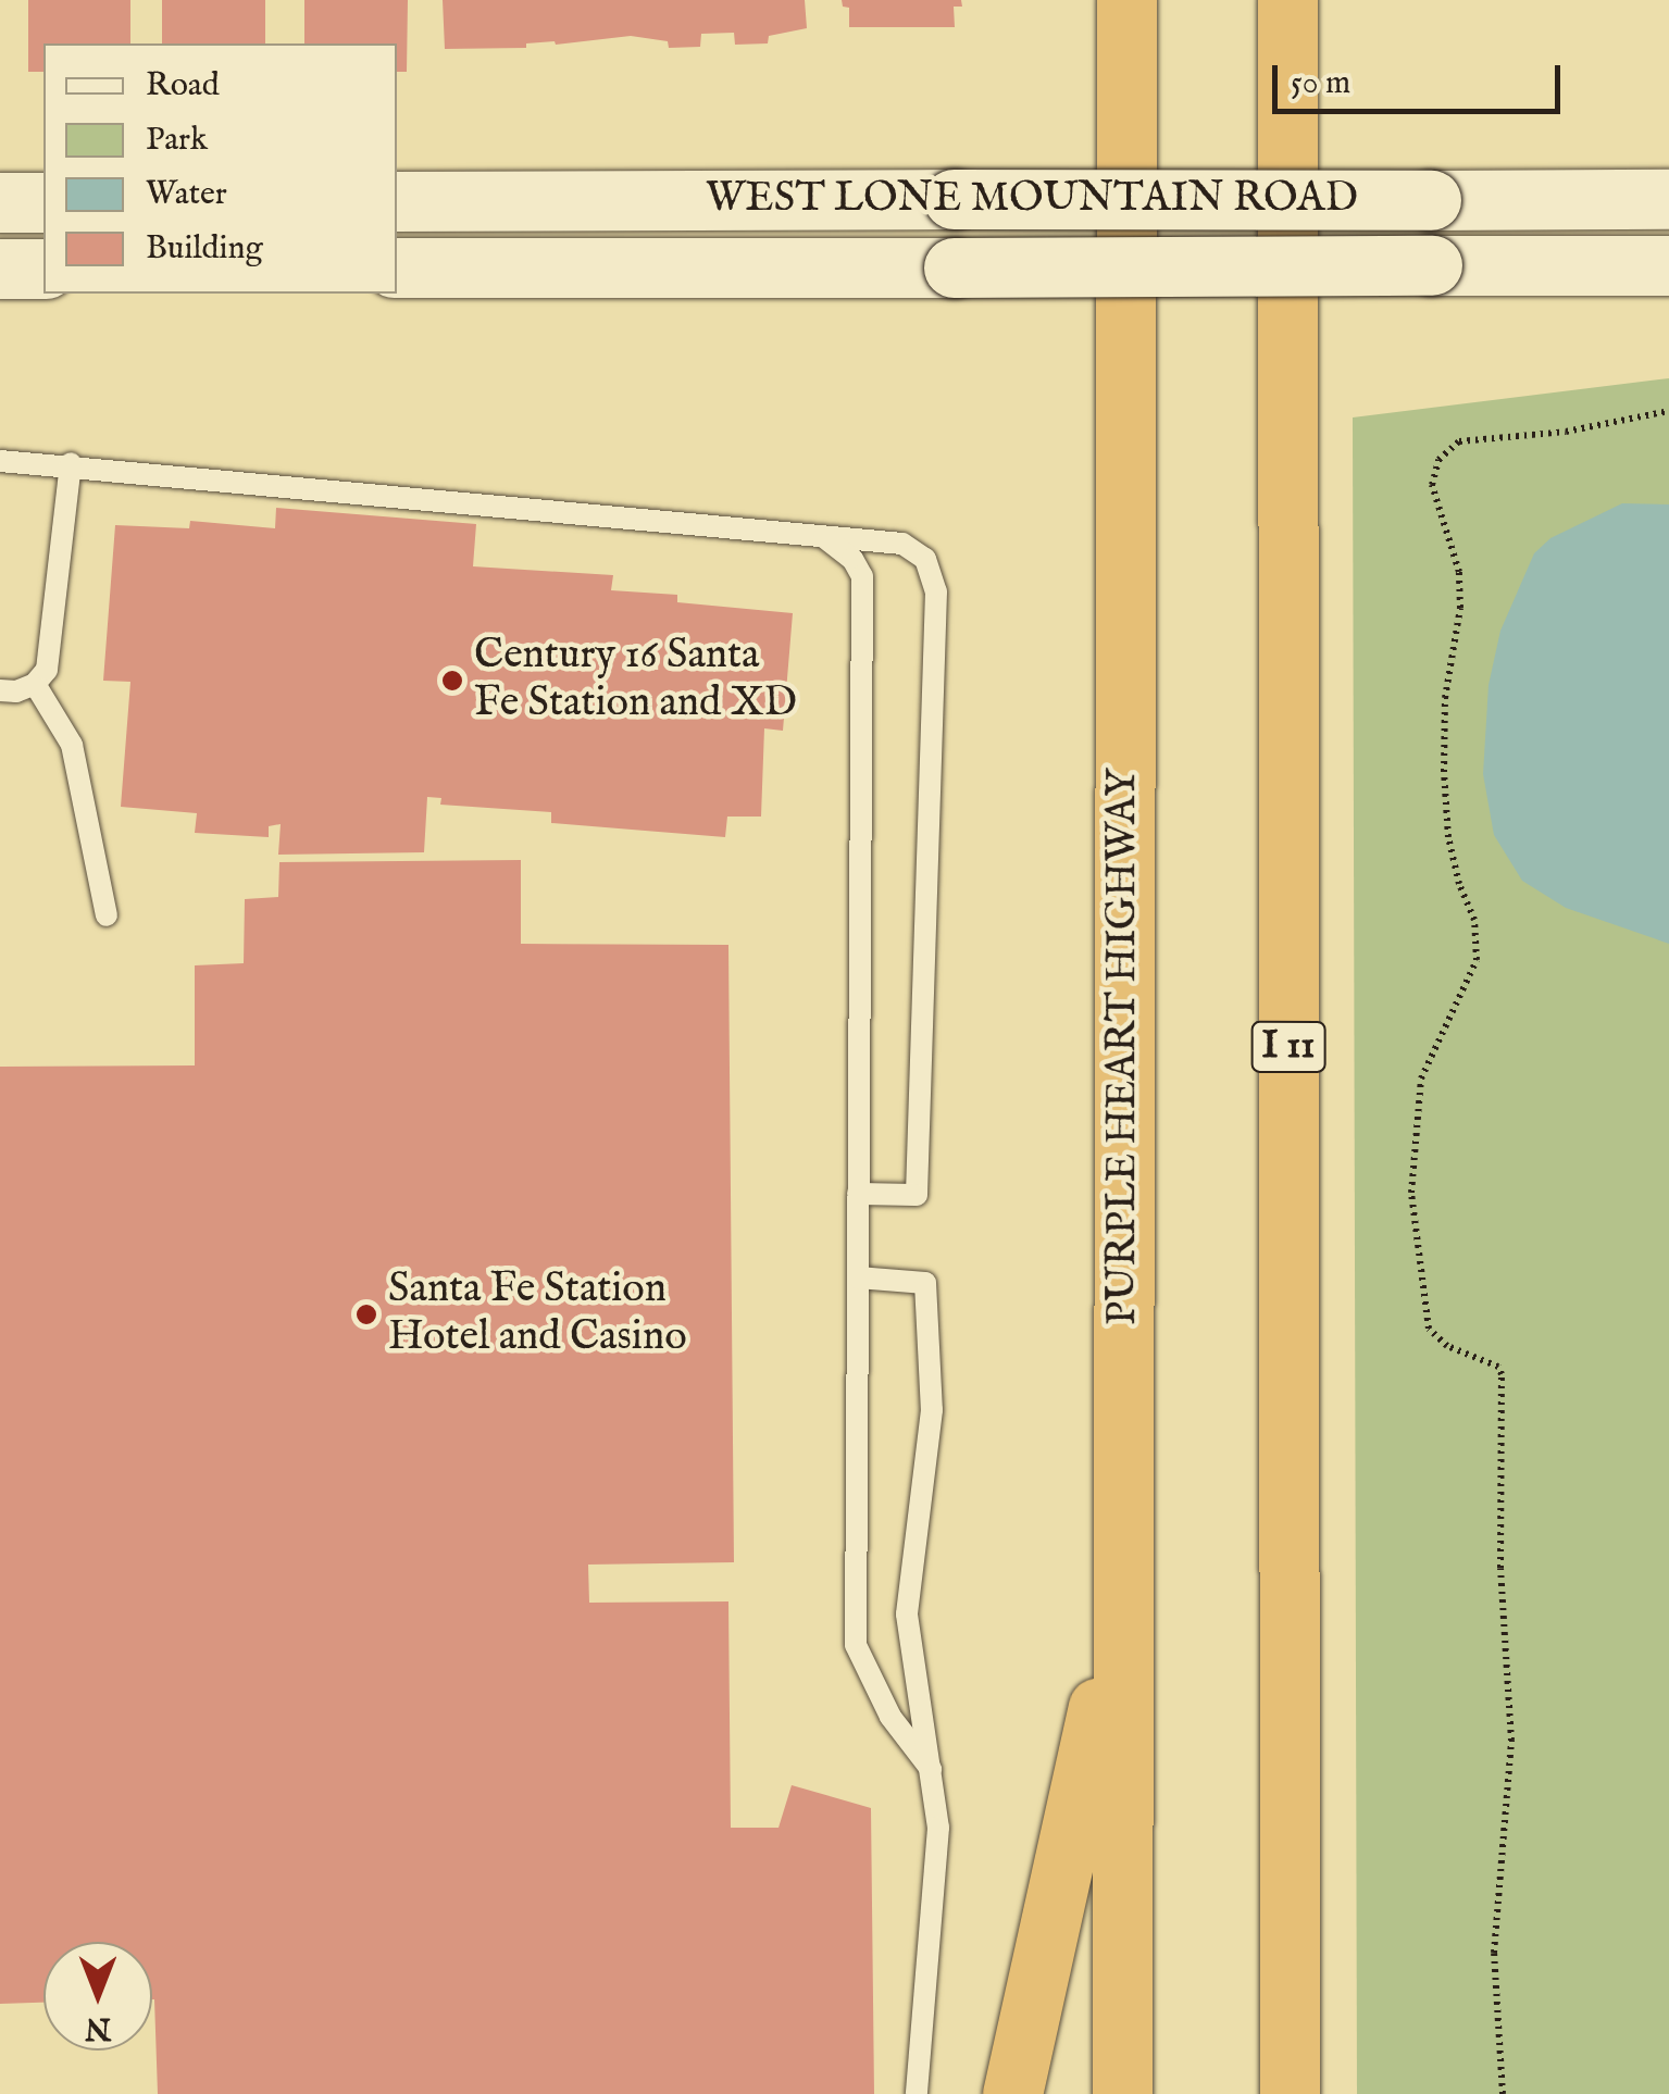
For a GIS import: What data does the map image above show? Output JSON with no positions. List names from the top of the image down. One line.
{"streets":{"highway":["PURPLE HEART HIGHWAY","I 11"],"main road":["WEST LONE MOUNTAIN ROAD"]},"places":["Century 16 Santa Fe Station and XD","Santa Fe Station Hotel and Casino"],"legend":["Road","Park","Water","Building"],"scale_bar":"50 m","north":"bottom"}
